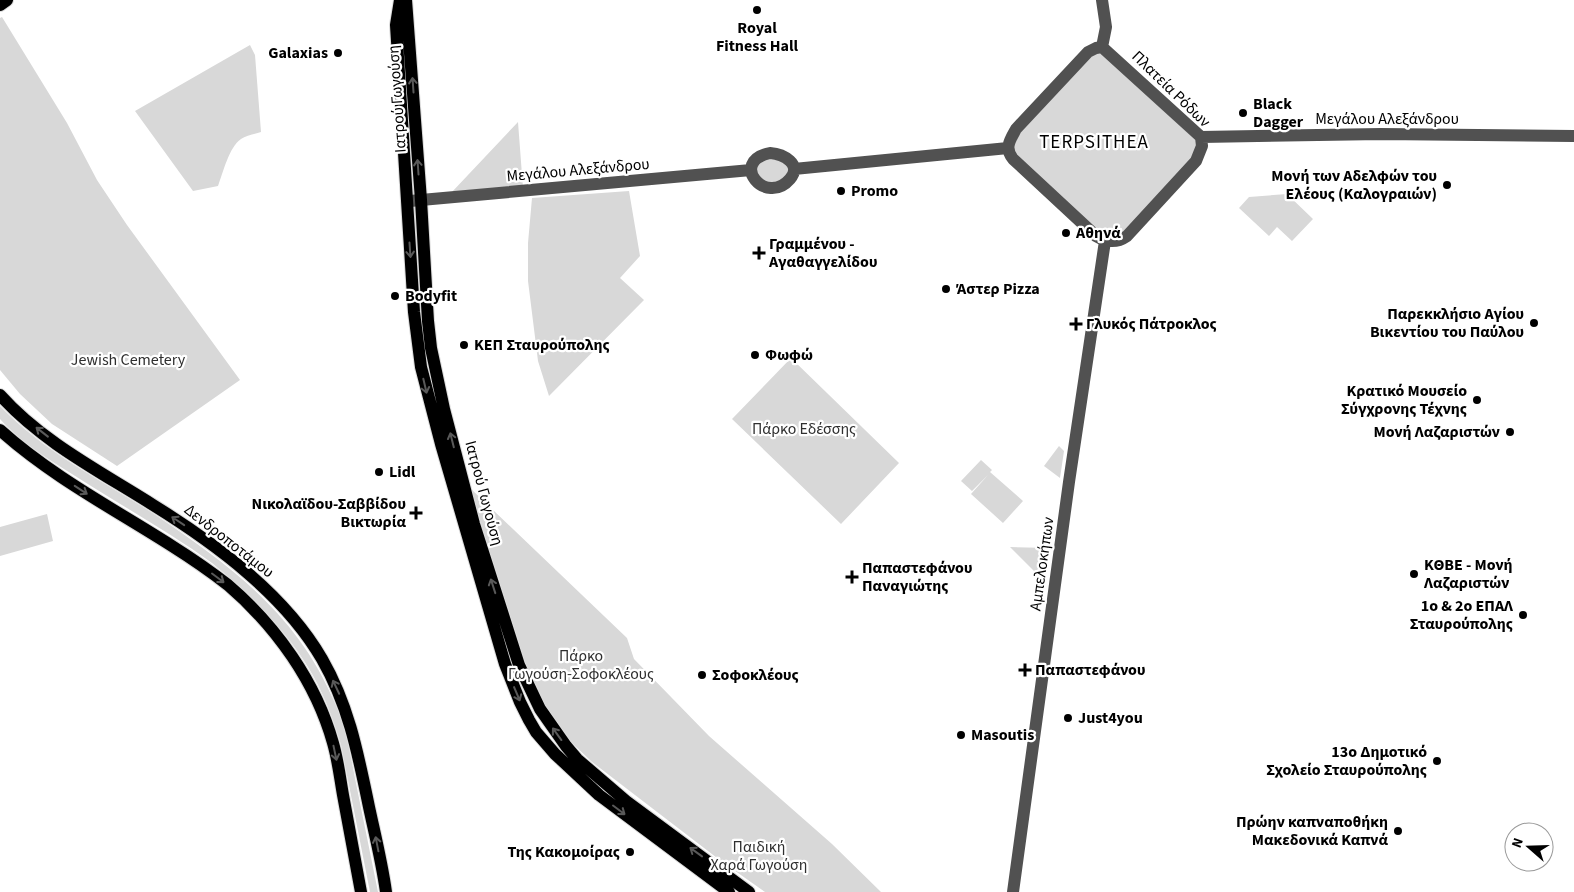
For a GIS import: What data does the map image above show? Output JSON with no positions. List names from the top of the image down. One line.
{"streets":{"main road":["Ιατρού Γωγούση","Δενδροποτάμου"],"street":["Πλατεία Ρόδων","Μεγάλου Αλεξάνδρου","Αμπελοκήπων"]},"crossings":[["Πλατεία Ρόδων","Μεγάλου Αλεξάνδρου"],["Πλατεία Ρόδων","Αμπελοκήπων"],["Ιατρού Γωγούση","Μεγάλου Αλεξάνδρου"],["Μεγάλου Αλεξάνδρου","Αμπελοκήπων"]],"districts":["TERPSITHEA"],"parks":["Jewish Cemetery","Πάρκο Εδέσσης","Πάρκο Γωγούση-Σοφοκλέους","Παιδική Χαρά Γωγούση"],"places":{"other":["Royal Fitness Hall","Galaxias","Black Dagger","Μονή των Αδελφών του Ελέους (Καλογραιών)","Promo","Αθηνά","Άστερ Pizza","Bodyfit","Παρεκκλήσιο Αγίου Βικεντίου του Παύλου","ΚΕΠ Σταυρούπολης","Φωφώ","Κρατικό Μουσείο Σύγχρονης Τέχνης","Μονή Λαζαριστών","Lidl","ΚΘΒΕ - Μονή Λαζαριστών","1ο & 2ο ΕΠΑΛ Σταυρούπολης","Σοφοκλέους","Just4you","Masoutis","13ο Δημοτικό Σχολείο Σταυρούπολης","Πρώην καπναποθήκη Μακεδονικά Καπνά","Της Κακομοίρας"],"health":["Γραμμένου - Αγαθαγγελίδου","Γλυκός Πάτροκλος","Νικολαϊδου-Σαββίδου Βικτωρία","Παπαστεφάνου Παναγιώτης","Παπαστεφάνου"]},"north":"left"}
